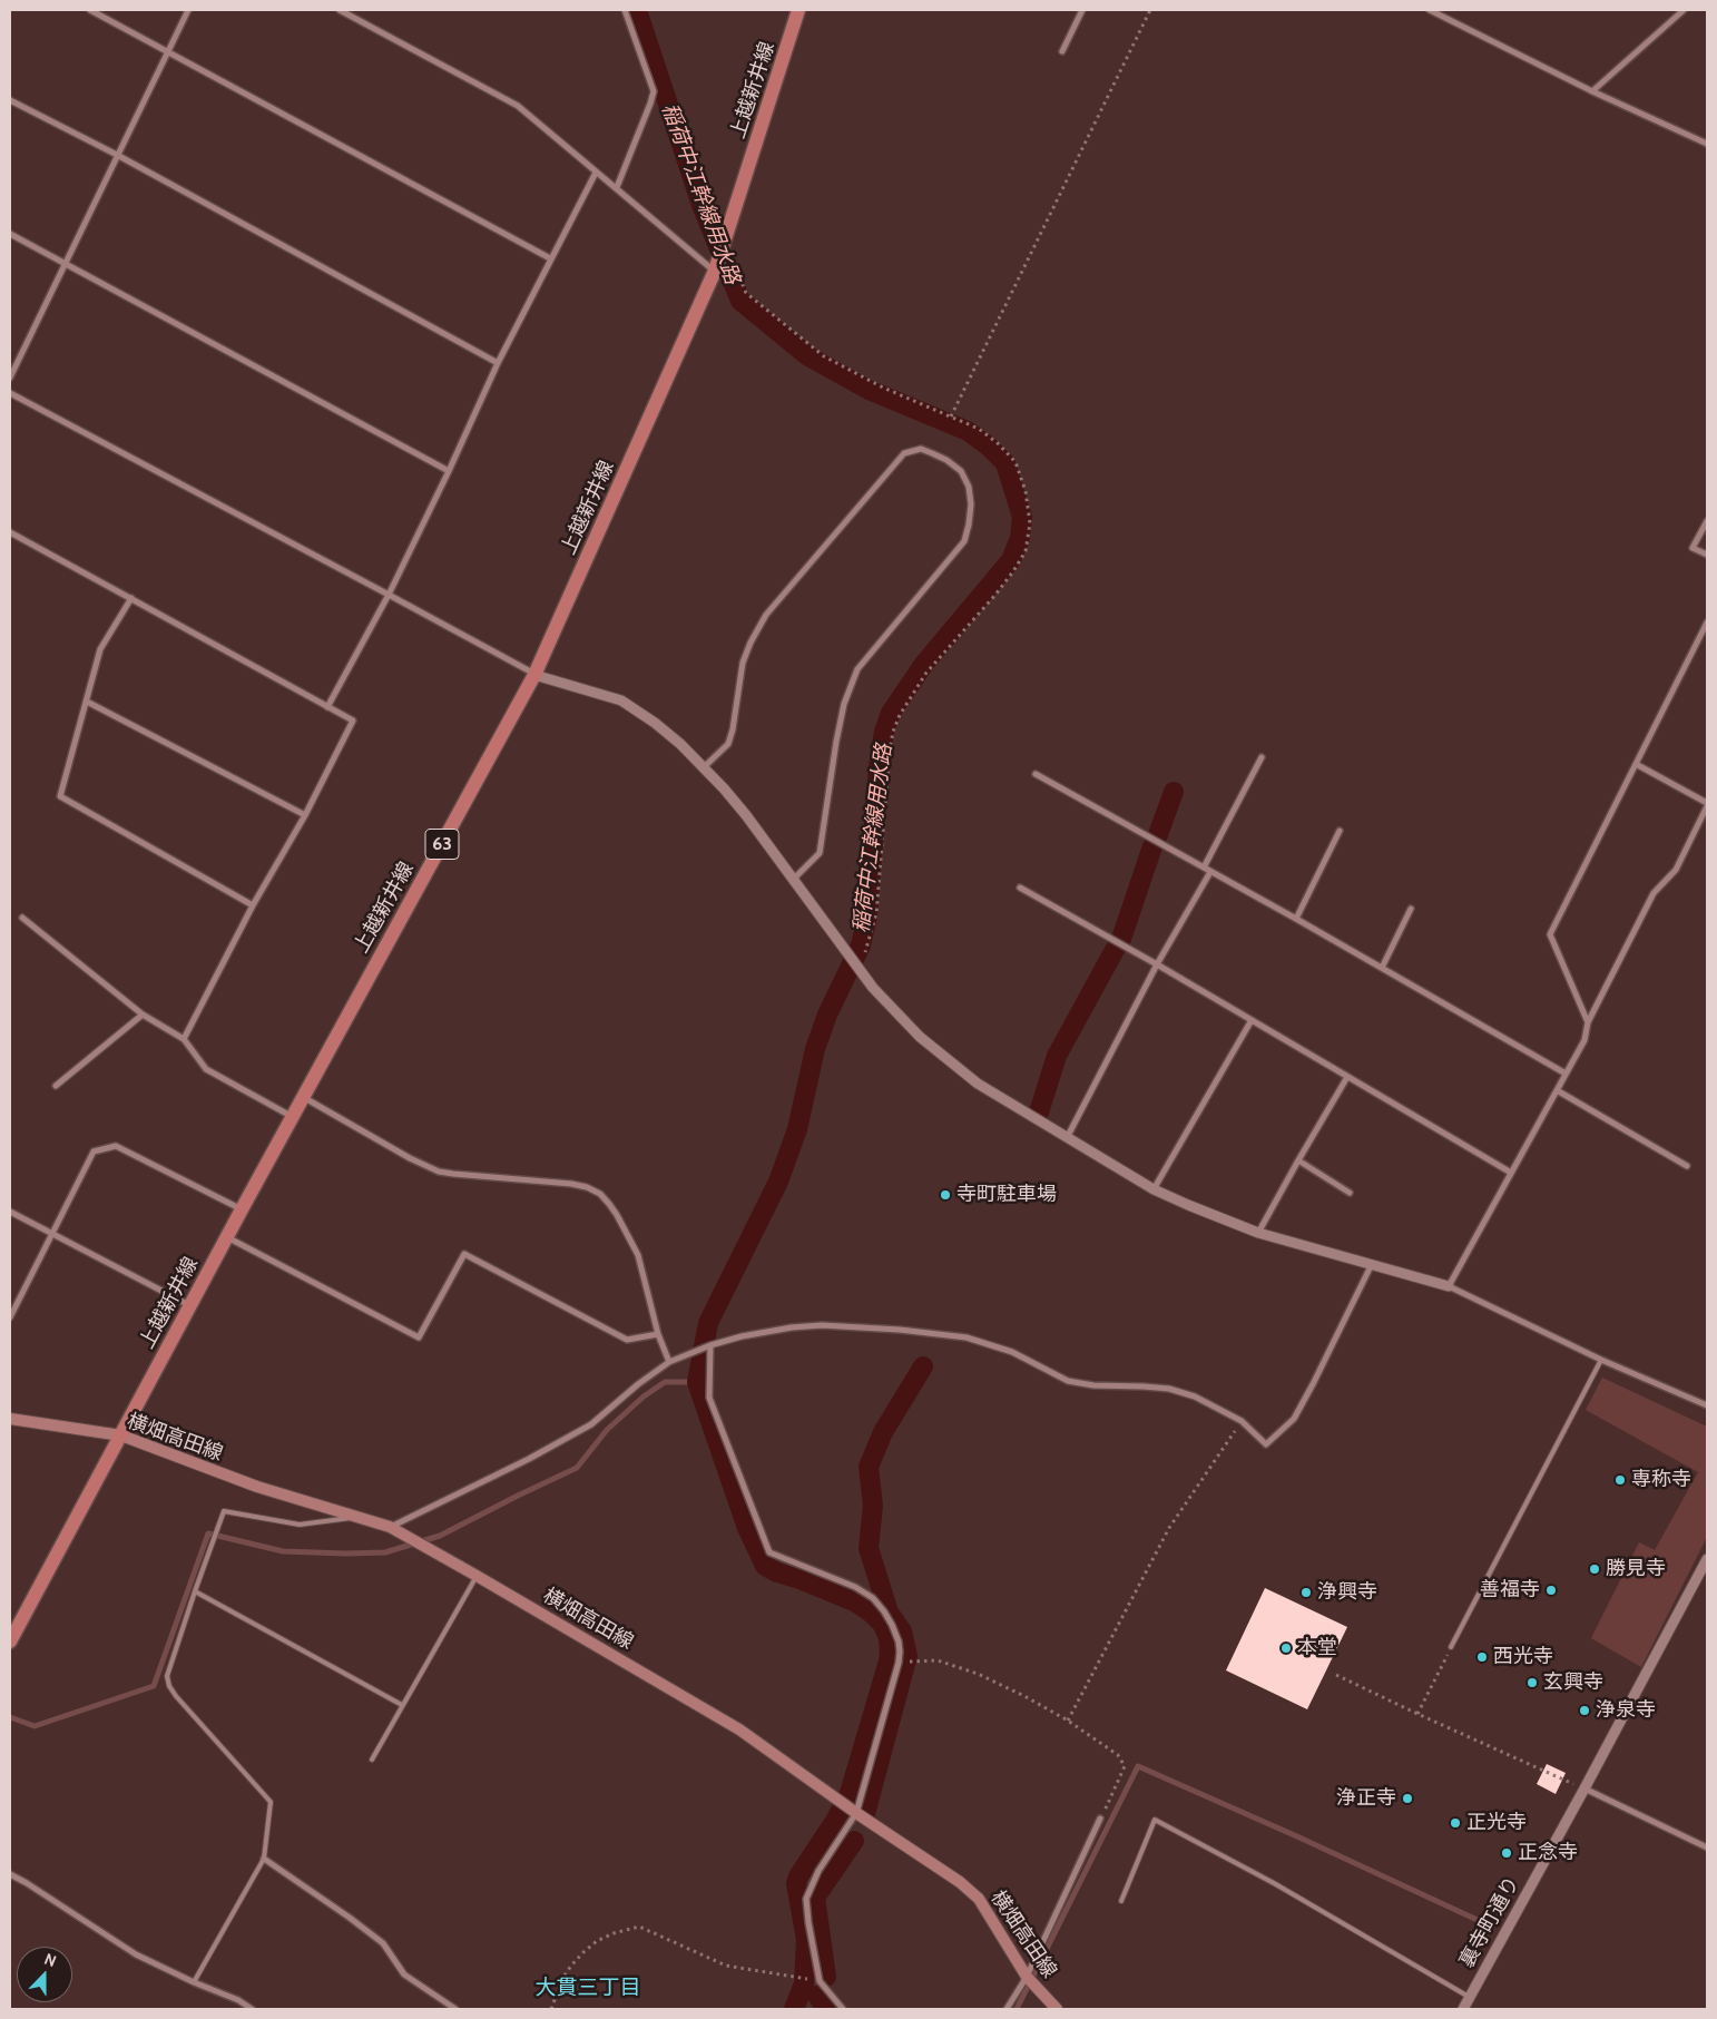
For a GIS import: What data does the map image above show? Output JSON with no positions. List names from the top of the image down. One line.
{"streets":{"main road":["上越新井線","63","横畑高田線"],"street":["裏寺町通り"]},"crossings":[["上越新井線","横畑高田線"]],"districts":["大貫三丁目"],"water":["稲荷中江幹線用水路"],"places":["寺町駐車場","専称寺","勝見寺","善福寺","浄興寺","本堂","西光寺","玄興寺","浄泉寺","浄正寺","正光寺","正念寺"],"north":"top"}
